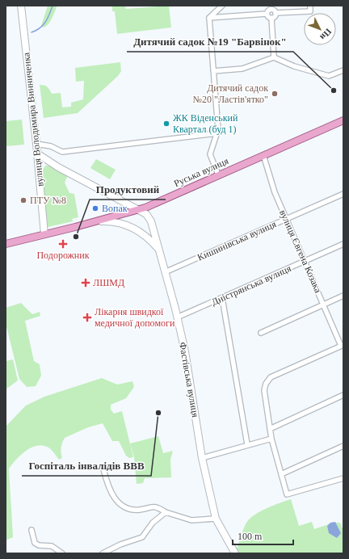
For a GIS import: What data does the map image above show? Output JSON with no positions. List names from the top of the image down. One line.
{"streets":{"main road":["вулиця Володимира Винниченка","Руська вулиця","Фастівська вулиця"],"street":["Кишинівська вулиця","вулиця Євгена Козака","Дністрянська вулиця"]},"crossings":[["вулиця Володимира Винниченка","Руська вулиця"],["вулиця Володимира Винниченка","Фастівська вулиця"],["Руська вулиця","вулиця Євгена Козака"],["Руська вулиця","Фастівська вулиця"],["Кишинівська вулиця","вулиця Євгена Козака"],["Кишинівська вулиця","Фастівська вулиця"],["вулиця Євгена Козака","Дністрянська вулиця"],["Дністрянська вулиця","Фастівська вулиця"]],"places":{"other":["Дитячий садок №19 \"Барвінок\"","Дитячий садок №20 \"Ластів'ятко\"","ЖК Віденський Квартал (буд 1)","ПТУ №8","Вопак","Продуктовий","Госпіталь інвалідів ВВВ"],"health":["Подорожник","ЛШМД","Лікарня швидкої медичної допомоги"]},"scale_bar":"100 m","north":"bottom right"}
